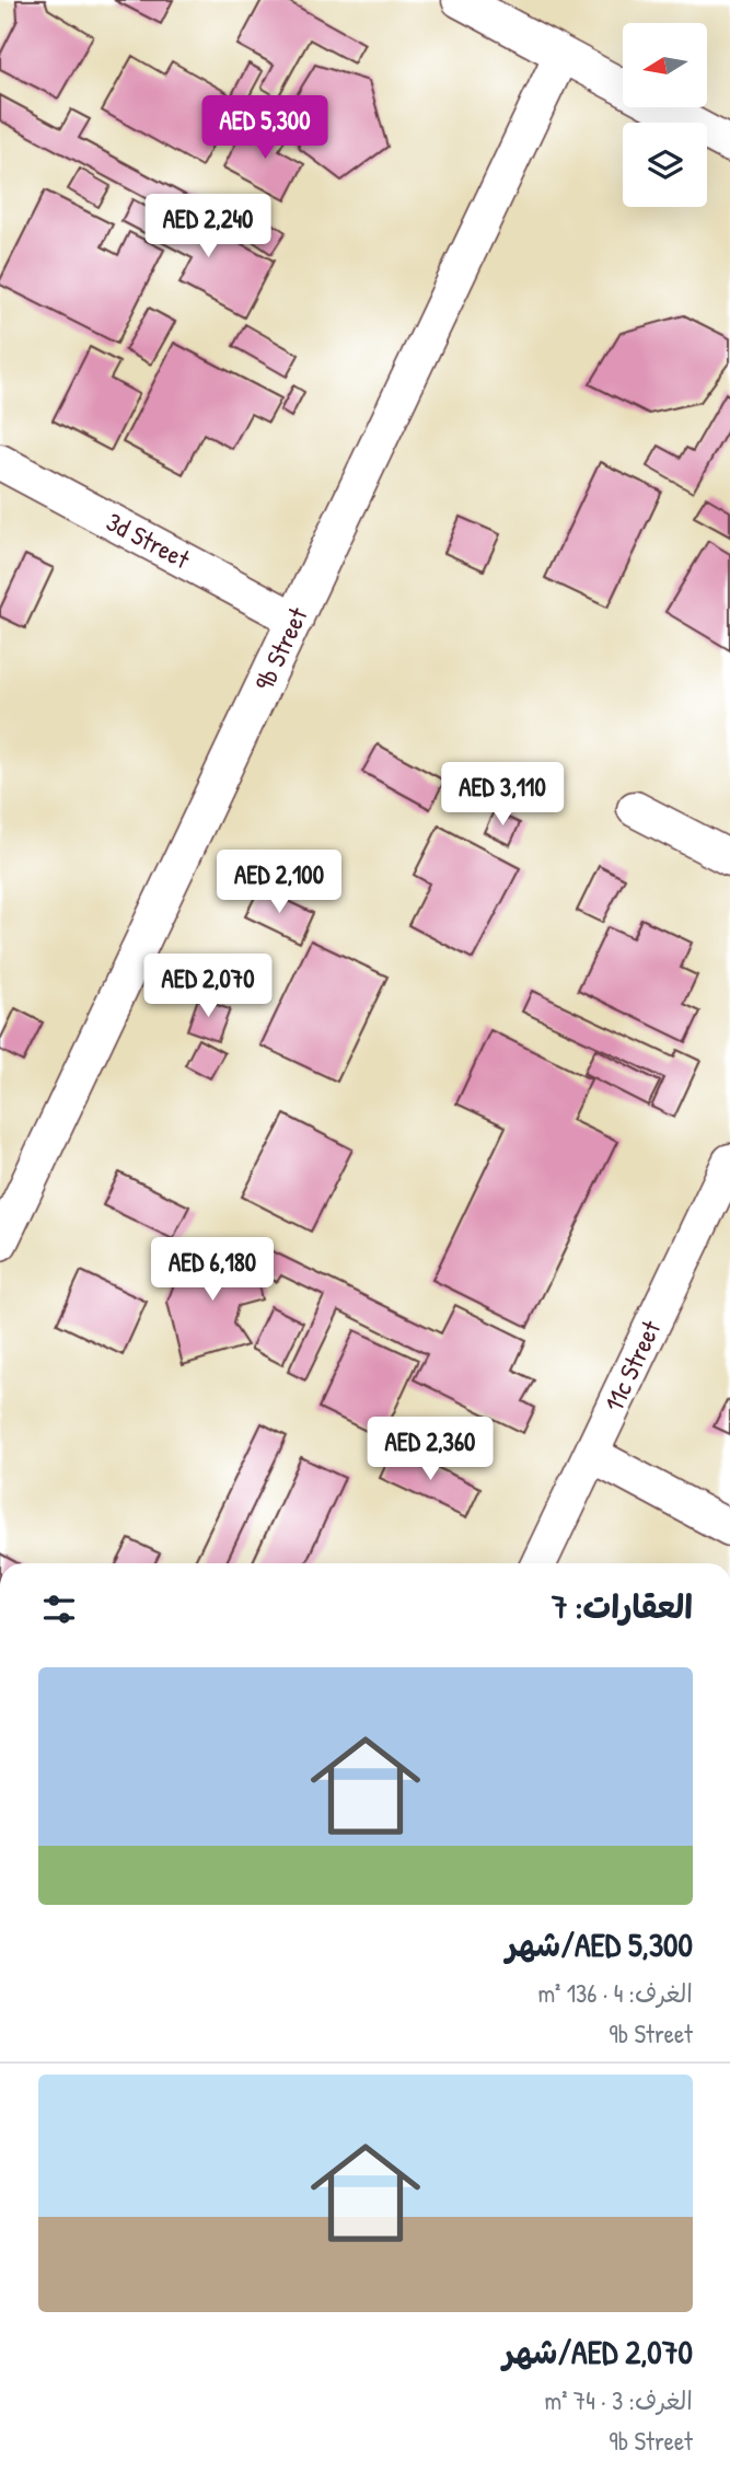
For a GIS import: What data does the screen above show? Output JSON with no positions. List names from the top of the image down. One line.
{"streets":{"street":["3d Street","9b Street","11c Street"]},"crossings":[["3d Street","9b Street"]],"north":"left","page":{"price":["AED 5,300","AED 2,240","AED 3,110","AED 2,100","AED 2,070","AED 6,180","AED 2,360"],"heading":"العقارات: 7","list":[{"name":"AED 5,300/شهر","note":"الغرف: 4 · 136 m² · 9b Street"},{"name":"AED 2,070/شهر","note":"الغرف: 3 · 74 m² · 9b Street"}]}}
